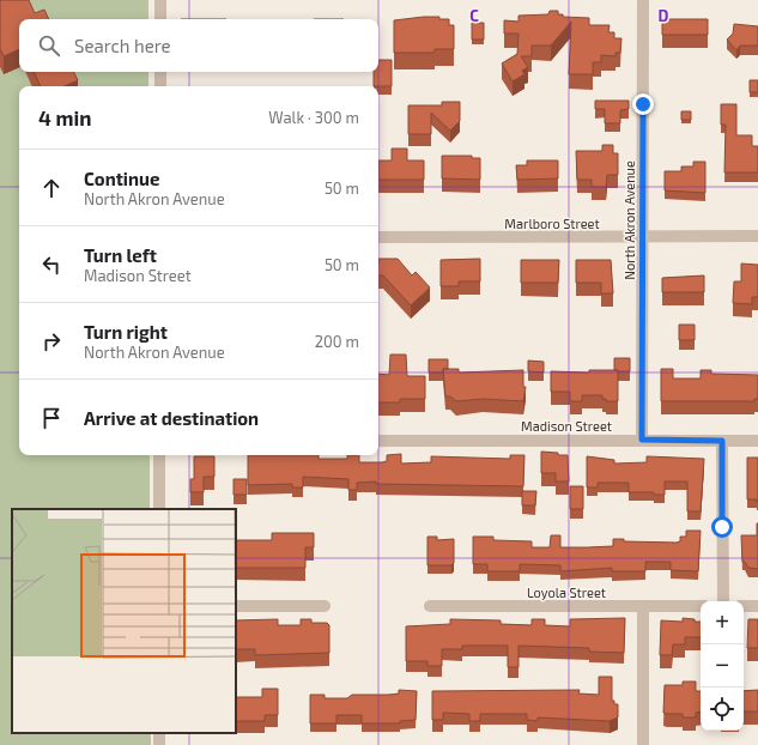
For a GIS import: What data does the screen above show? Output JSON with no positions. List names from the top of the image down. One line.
{"streets":{"street":["North Akron Avenue","Marlboro Street","Madison Street","Loyola Street"]},"crossings":[["North Akron Avenue","Marlboro Street"],["North Akron Avenue","Madison Street"]],"page":{"search":"Search here","heading":["4 min","Walk · 300 m"],"list":[["Continue","North Akron Avenue","50 m"],["Turn left","Madison Street","50 m"],["Turn right","North Akron Avenue","200 m"],"Arrive at destination"],"map_buttons":["+","−"]},"grid":{"columns":["C","D"]}}
